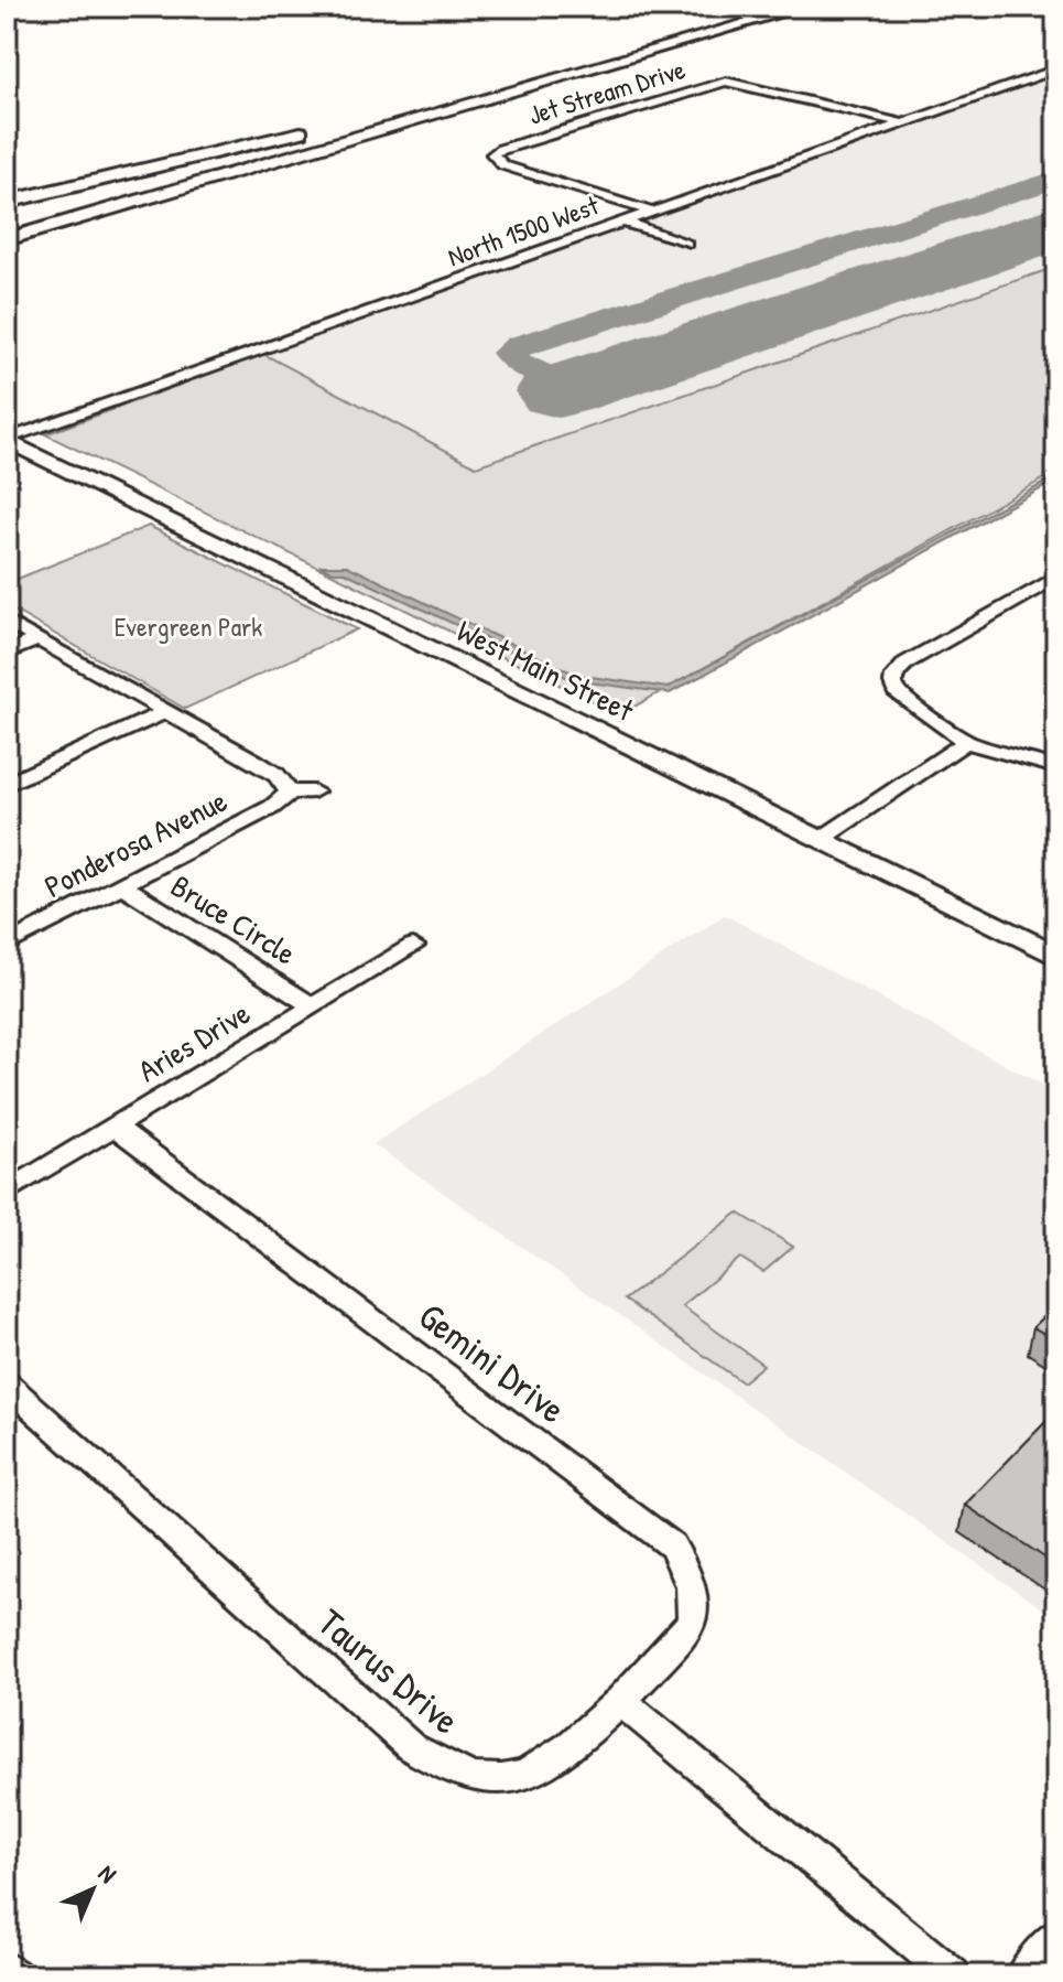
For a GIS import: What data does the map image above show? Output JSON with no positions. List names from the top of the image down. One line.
{"streets":{"main road":["West Main Street"],"street":["Jet Stream Drive","North 1500 West","Ponderosa Avenue","Bruce Circle","Aries Drive","Gemini Drive","Taurus Drive"]},"crossings":[["Jet Stream Drive","North 1500 West"],["North 1500 West","West Main Street"],["Ponderosa Avenue","Bruce Circle"],["Bruce Circle","Aries Drive"],["Aries Drive","Gemini Drive"],["Gemini Drive","Taurus Drive"]],"parks":["Evergreen Park"],"north":"top right"}
